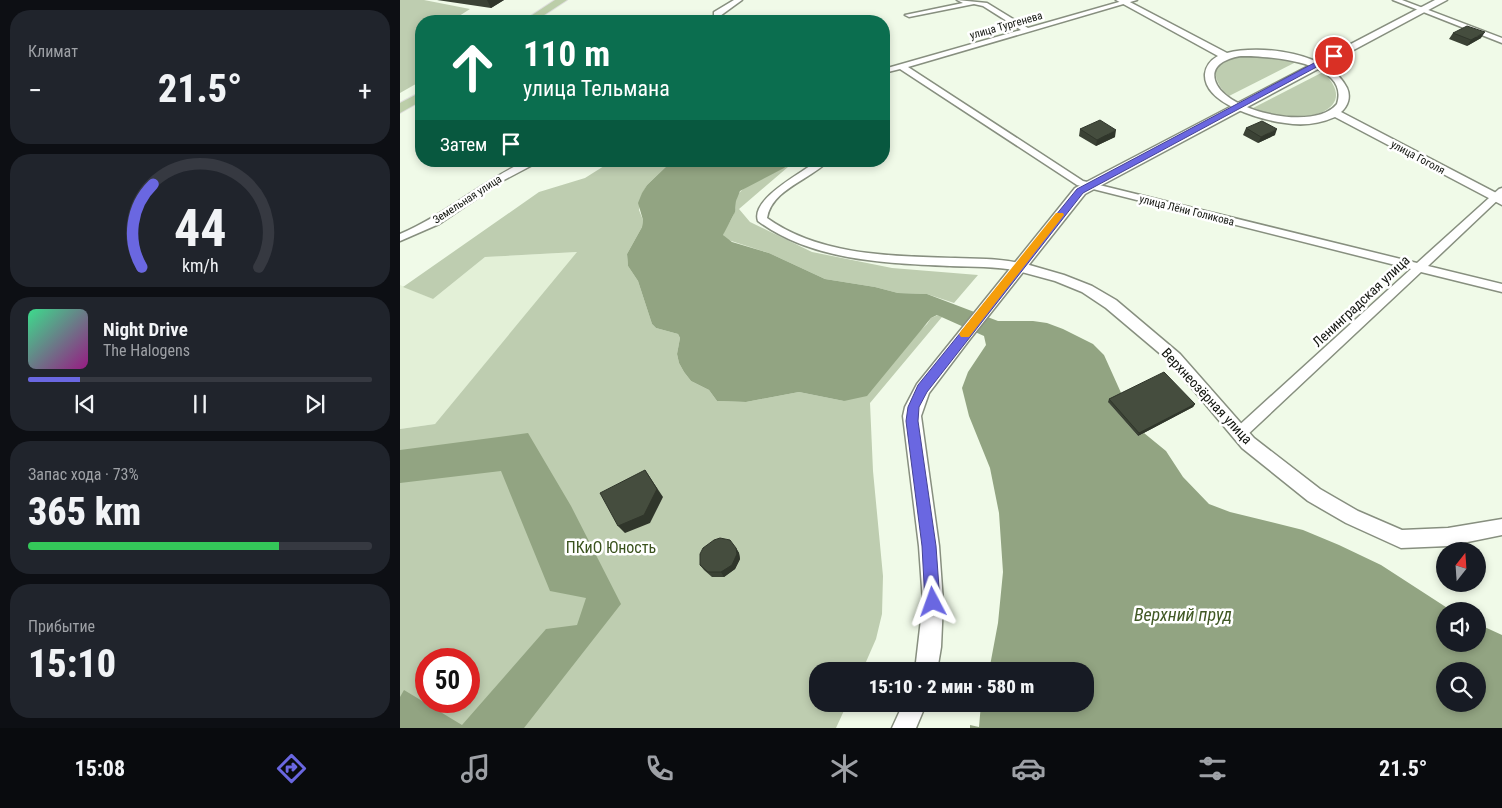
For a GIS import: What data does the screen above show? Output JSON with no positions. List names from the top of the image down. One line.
{"streets":{"street":["улица Тургенева","улица Гоголя","Земельная улица","улица Лёни Голикова","Ленинградская улица","Верхнеозёрная улица"]},"crossings":[["улица Тургенева","улица Лёни Голикова"],["улица Гоголя","Ленинградская улица"],["улица Лёни Голикова","Ленинградская улица"],["Ленинградская улица","Верхнеозёрная улица"]],"water":["Верхний пруд"],"parks":["ПКиО Юность"],"north":"top","page":{"tile":["Климат",["Запас хода · 73%","365 km"],["Прибытие","15:10"]],"turn":["110 m","улица Тельмана"],"heat":["−","21.5°","+"],"then":"Затем","song":["Night Drive","The Halogens"],"limit":"50","trip":"15:10 · 2 мин · 580 m","tabs":["15:08","21.5°"],"gauge":["44","km/h"]}}
